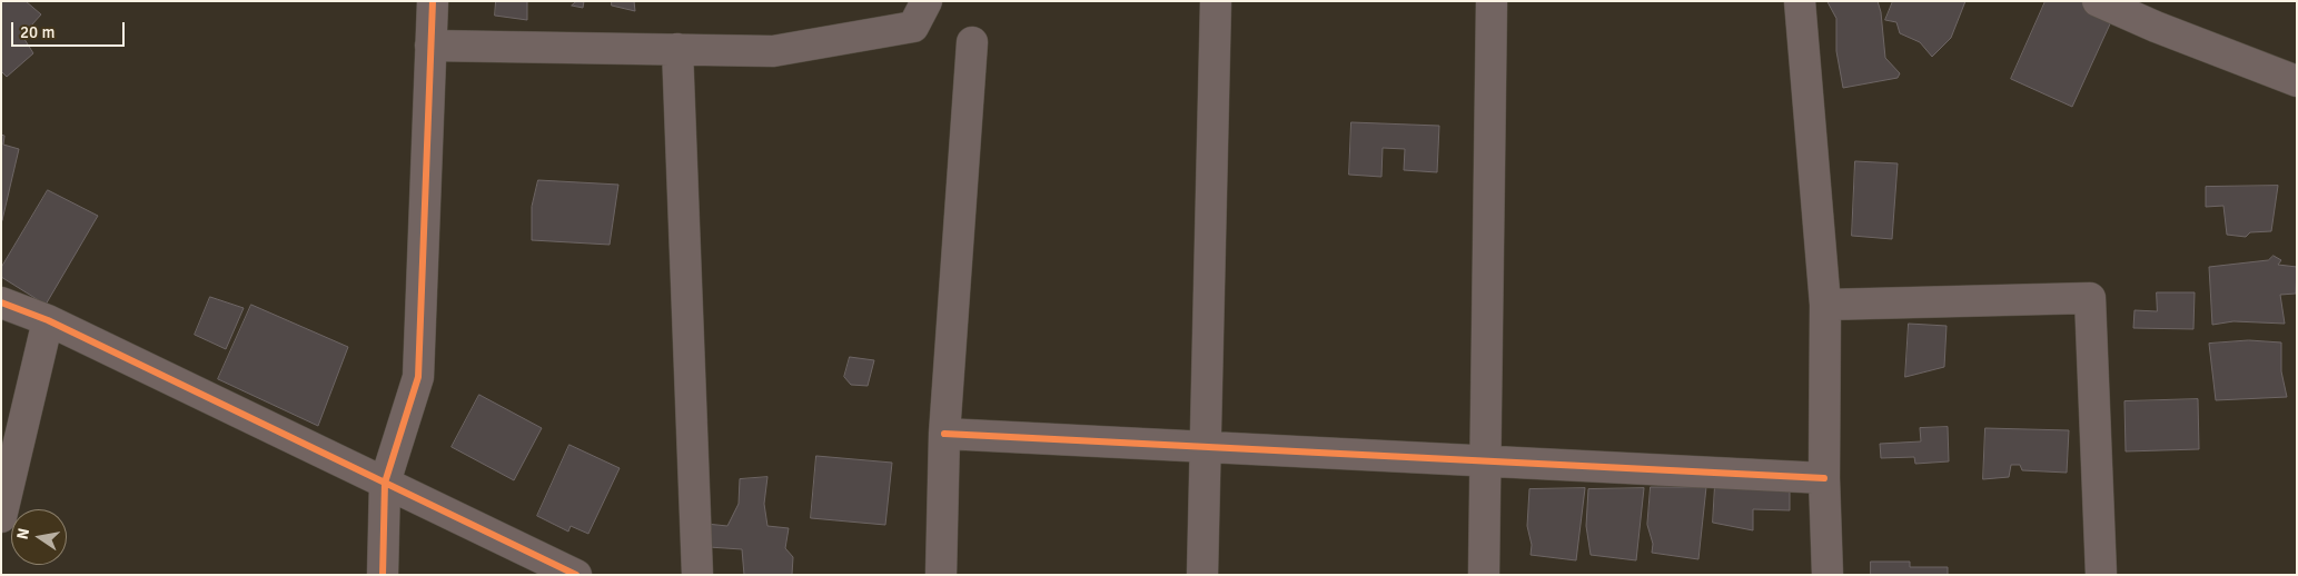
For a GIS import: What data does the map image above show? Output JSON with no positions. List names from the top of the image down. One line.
{"scale_bar":"20 m","north":"left"}
